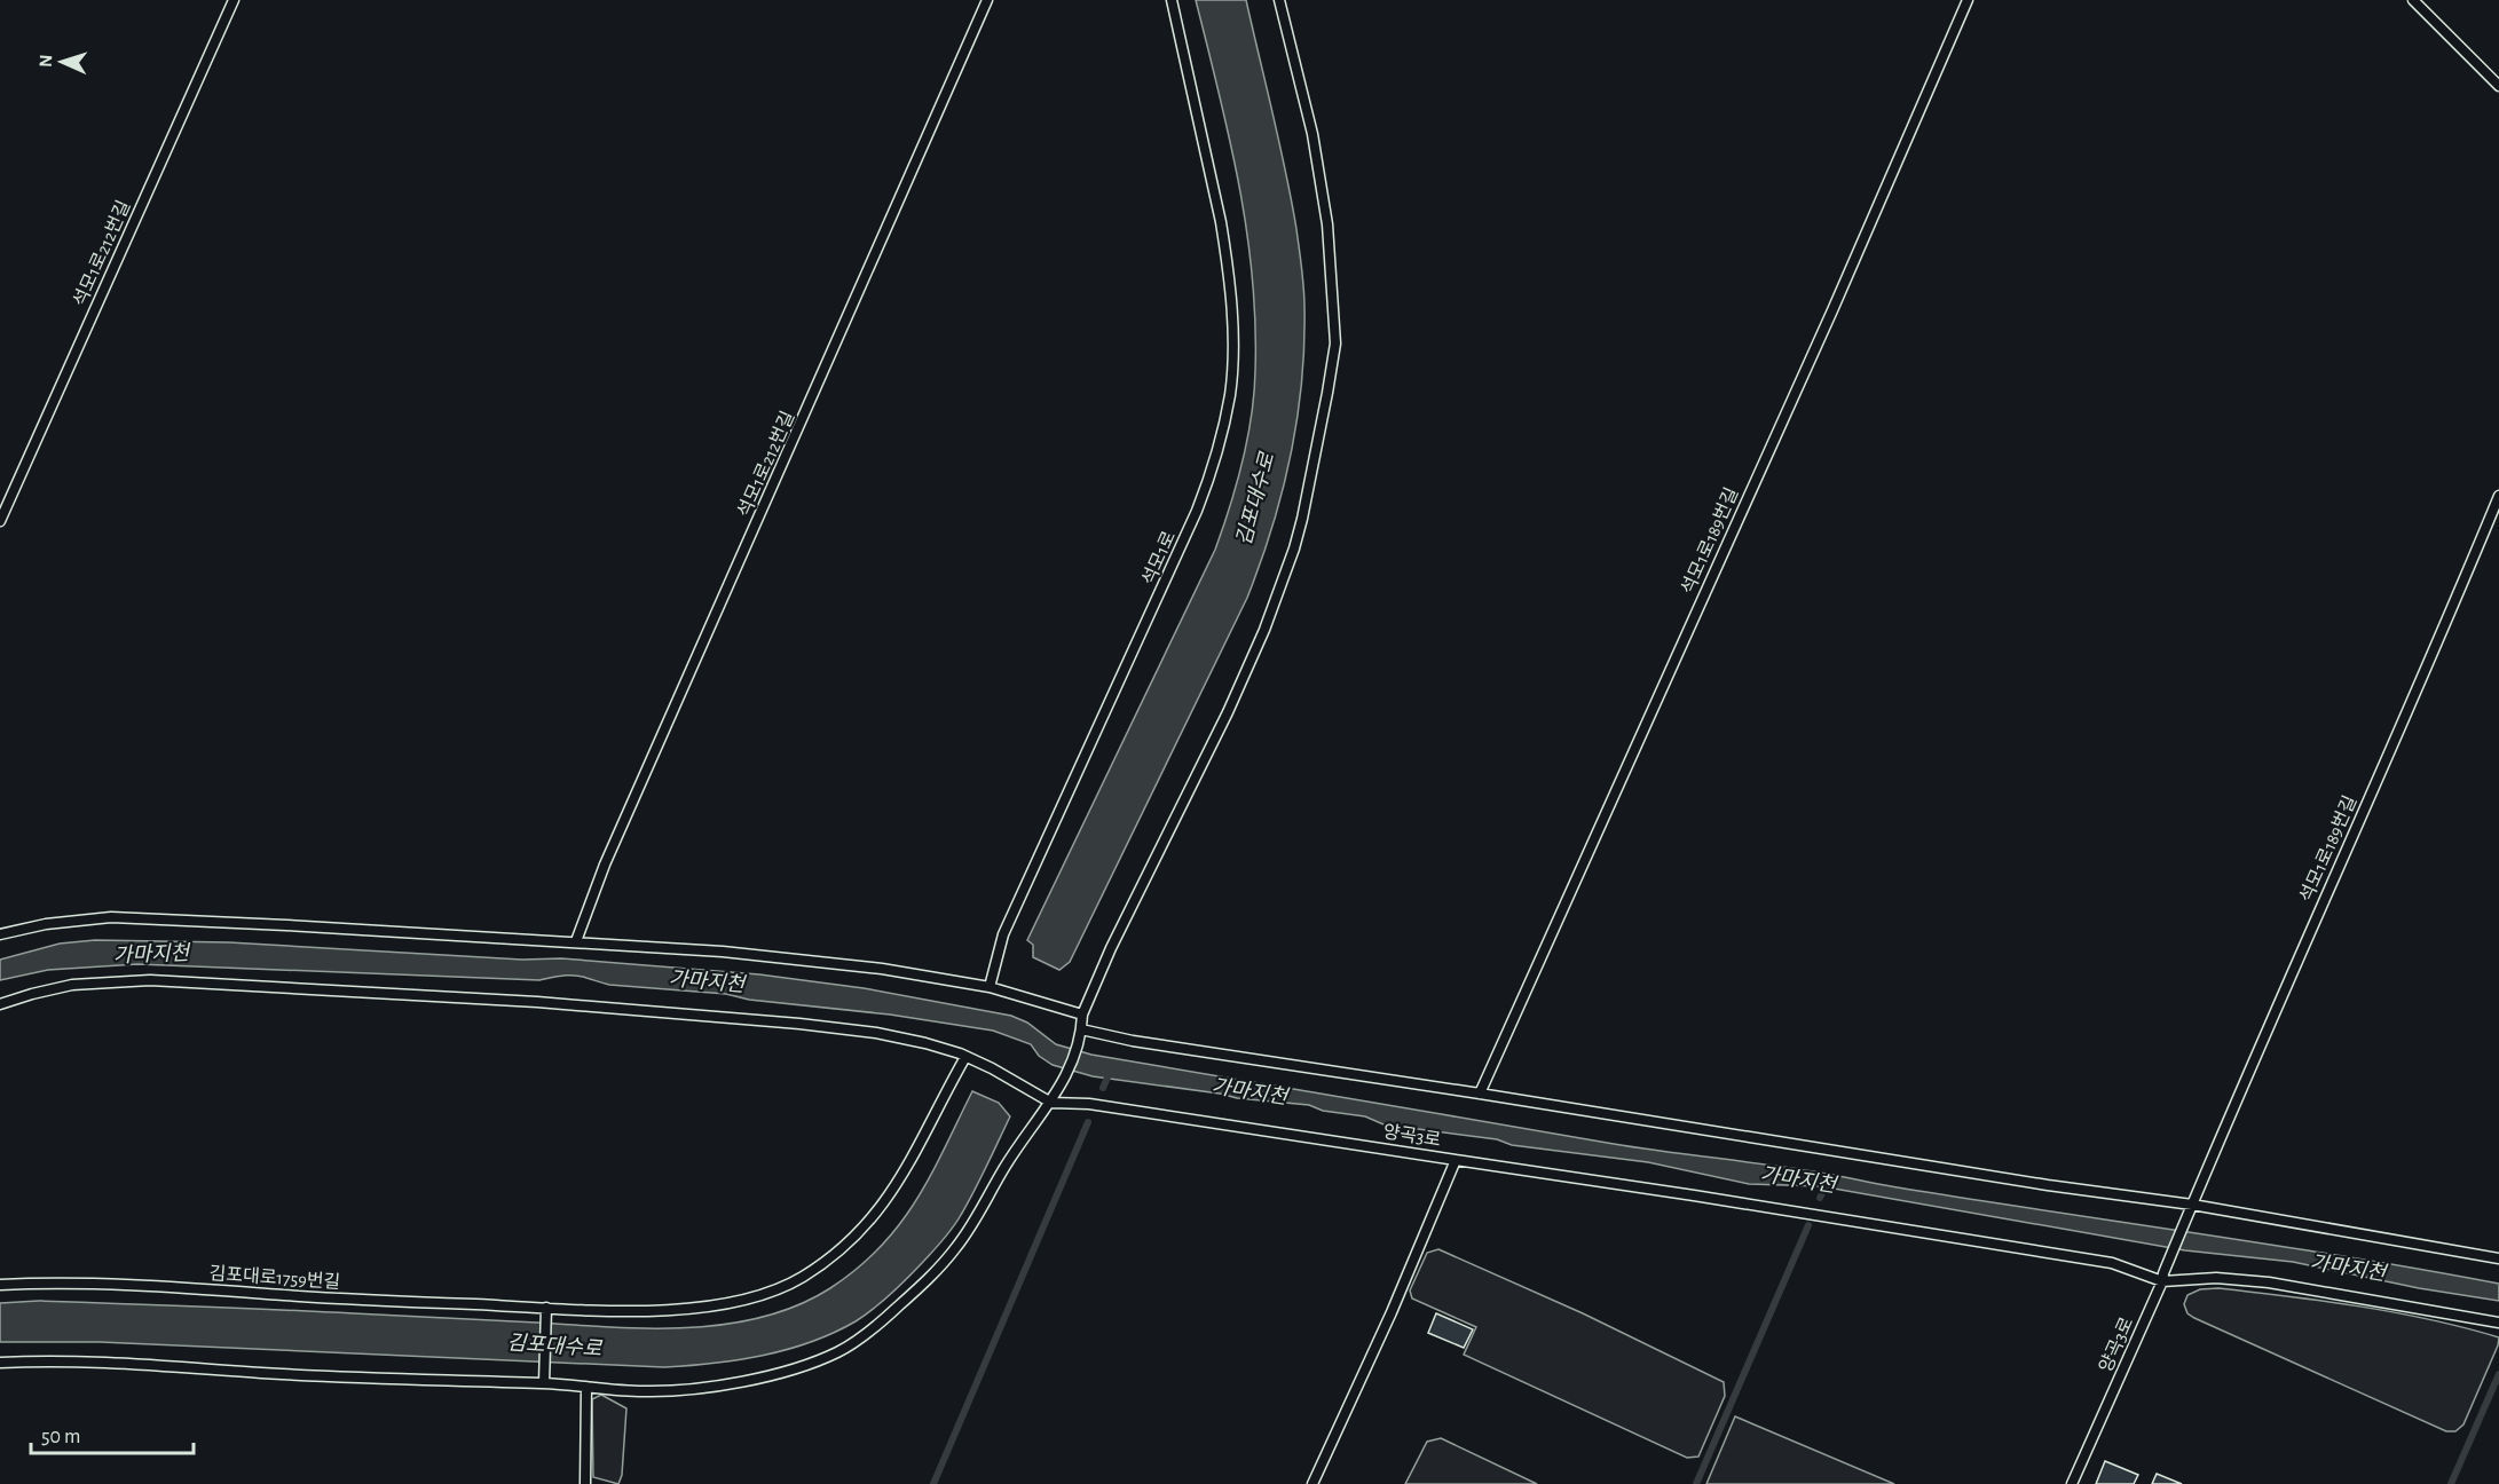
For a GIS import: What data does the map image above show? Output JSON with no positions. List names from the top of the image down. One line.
{"streets":{"lane":["석모1로212번길","석모1로189번길","석모1로","양곡3로","김포대로1759번길"]},"crossings":[["석모1로189번길","양곡3로"]],"water":["김포대수로","가마지천"],"scale_bar":"50 m","north":"left"}
